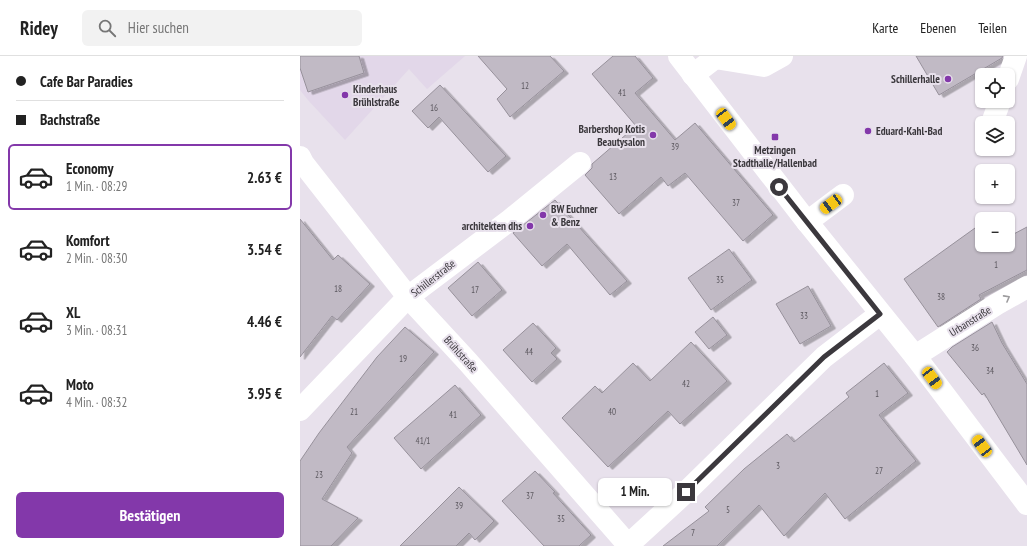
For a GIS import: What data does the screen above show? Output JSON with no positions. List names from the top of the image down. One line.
{"streets":{"street":["Schillerstraße","Urbanstraße","Brühlstraße"]},"crossings":[["Schillerstraße","Brühlstraße"]],"one_way":["Urbanstraße"],"places":{"other":["Schillerhalle","Kinderhaus Brühlstraße","Eduard-Kahl-Bad","Barbershop Kotis Beautysalon","BW Euchner & Benz","architekten dhs"],"transit":["Metzingen Stadthalle/Hallenbad"]},"house_numbers":["12","41","16","39","13","37","1","35","18","17","38","33","36","44","19","34","42","1","21","40","41","41/1","3","27","23","37","39","5","35","7"],"page":{"header":"Ridey","search":"Hier suchen","nav":["Karte","Ebenen","Teilen"],"banner":["Cafe Bar Paradies","Bachstraße"],"map_buttons":["+","−"],"list":[{"name":"Economy","note":"1 Min. · 08:29","value":"2.63 €"},{"name":"Komfort","note":"2 Min. · 08:30","value":"3.54 €"},{"name":"XL","note":"3 Min. · 08:31","value":"4.46 €"},{"name":"Moto","note":"4 Min. · 08:32","value":"3.95 €"}],"bubble":"1 Min.","buttons":"Bestätigen"}}
